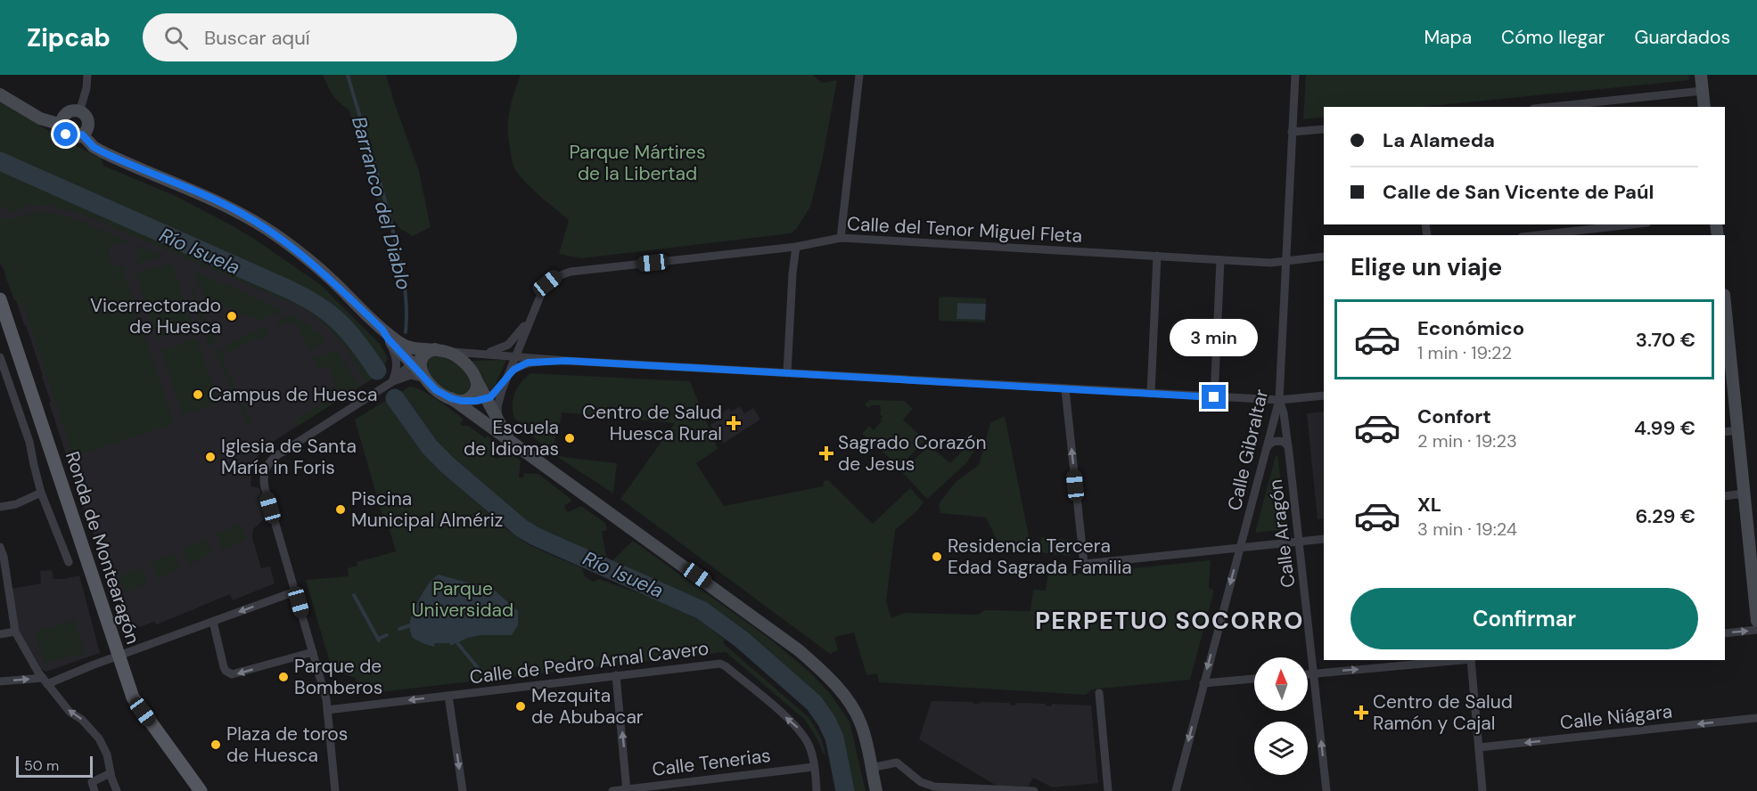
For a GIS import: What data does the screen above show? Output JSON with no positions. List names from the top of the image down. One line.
{"streets":{"main road":["Ronda de Montearagón"],"street":["Calle del Tenor Miguel Fleta","Calle Gibraltar","Calle Aragón","Calle de Pedro Arnal Cavero","Calle Niágara","Calle Tenerias"]},"crossings":[["Calle del Tenor Miguel Fleta","Calle Gibraltar"],["Calle Gibraltar","Calle Aragón"],["Calle de Pedro Arnal Cavero","Calle Tenerias"]],"one_way":["Calle de Pedro Arnal Cavero","Calle Niágara"],"districts":["PERPETUO SOCORRO"],"water":["Barranco del Diablo","Río Isuela"],"parks":["Parque Mártires de la Libertad","Parque Universidad"],"places":{"other":["Vicerrectorado de Huesca","Campus de Huesca","Escuela de Idiomas","Iglesia de Santa María in Foris","Piscina Municipal Almériz","Residencia Tercera Edad Sagrada Familia","Parque de Bomberos","Mezquita de Abubacar","Plaza de toros de Huesca"],"health":["Centro de Salud Huesca Rural","Sagrado Corazón de Jesus","Centro de Salud Ramón y Cajal"]},"scale_bar":"50 m","north":"top","page":{"header":"Zipcab","search":"Buscar aquí","nav":["Mapa","Cómo llegar","Guardados"],"banner":["La Alameda","Calle de San Vicente de Paúl"],"heading":"Elige un viaje","list":[{"name":"Económico","note":"1 min · 19:22","value":"3.70 €"},{"name":"Confort","note":"2 min · 19:23","value":"4.99 €"},{"name":"XL","note":"3 min · 19:24","value":"6.29 €"}],"bubble":"3 min","buttons":"Confirmar","scale":"50 m"}}
